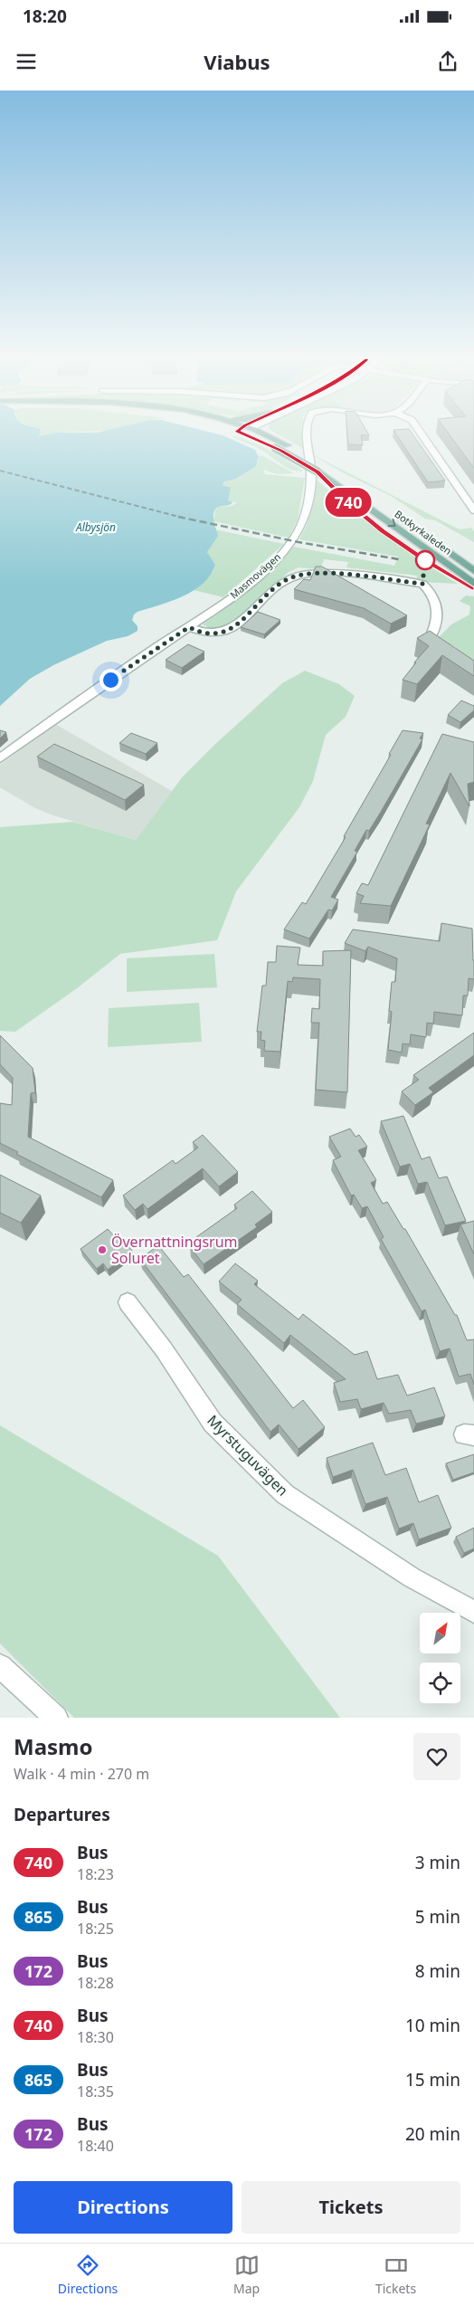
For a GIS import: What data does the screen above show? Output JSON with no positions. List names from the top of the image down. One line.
{"streets":{"main road":["Botkyrkaleden"],"street":["Masmovägen","Myrstuguvägen"]},"water":["Albysjön"],"places":["Övernattningsrum Soluret"],"lines":["bus line 740"],"north":"top right","page":{"status":"18:20","header":"Viabus","on_map":"740","heading":[["Masmo","Walk · 4 min · 270 m"],"Departures"],"list":[{"mark":"740","name":"Bus","note":"18:23","value":"3 min"},{"mark":"865","name":"Bus","note":"18:25","value":"5 min"},{"mark":"172","name":"Bus","note":"18:28","value":"8 min"},{"mark":"740","name":"Bus","note":"18:30","value":"10 min"},{"mark":"865","name":"Bus","note":"18:35","value":"15 min"},{"mark":"172","name":"Bus","note":"18:40","value":"20 min"}],"buttons":["Directions","Tickets"],"tabs":["Directions","Map","Tickets"]}}
